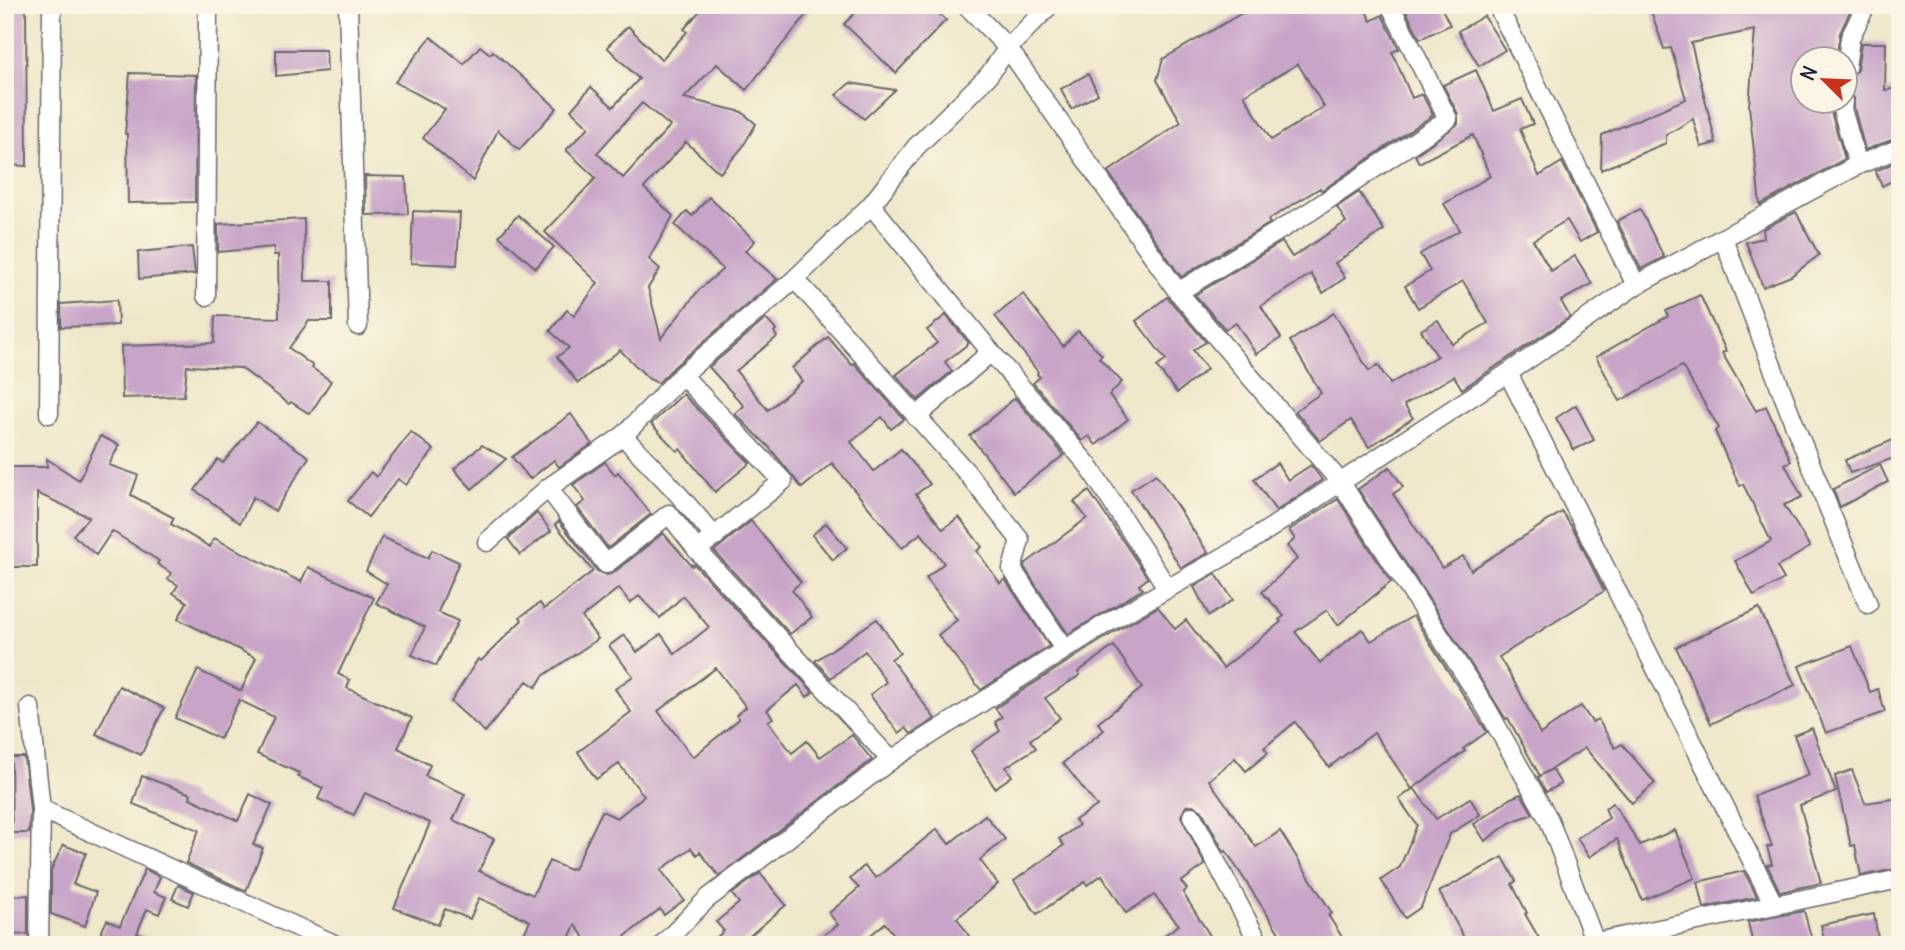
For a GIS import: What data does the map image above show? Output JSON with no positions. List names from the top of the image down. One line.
{"north":"top left"}
